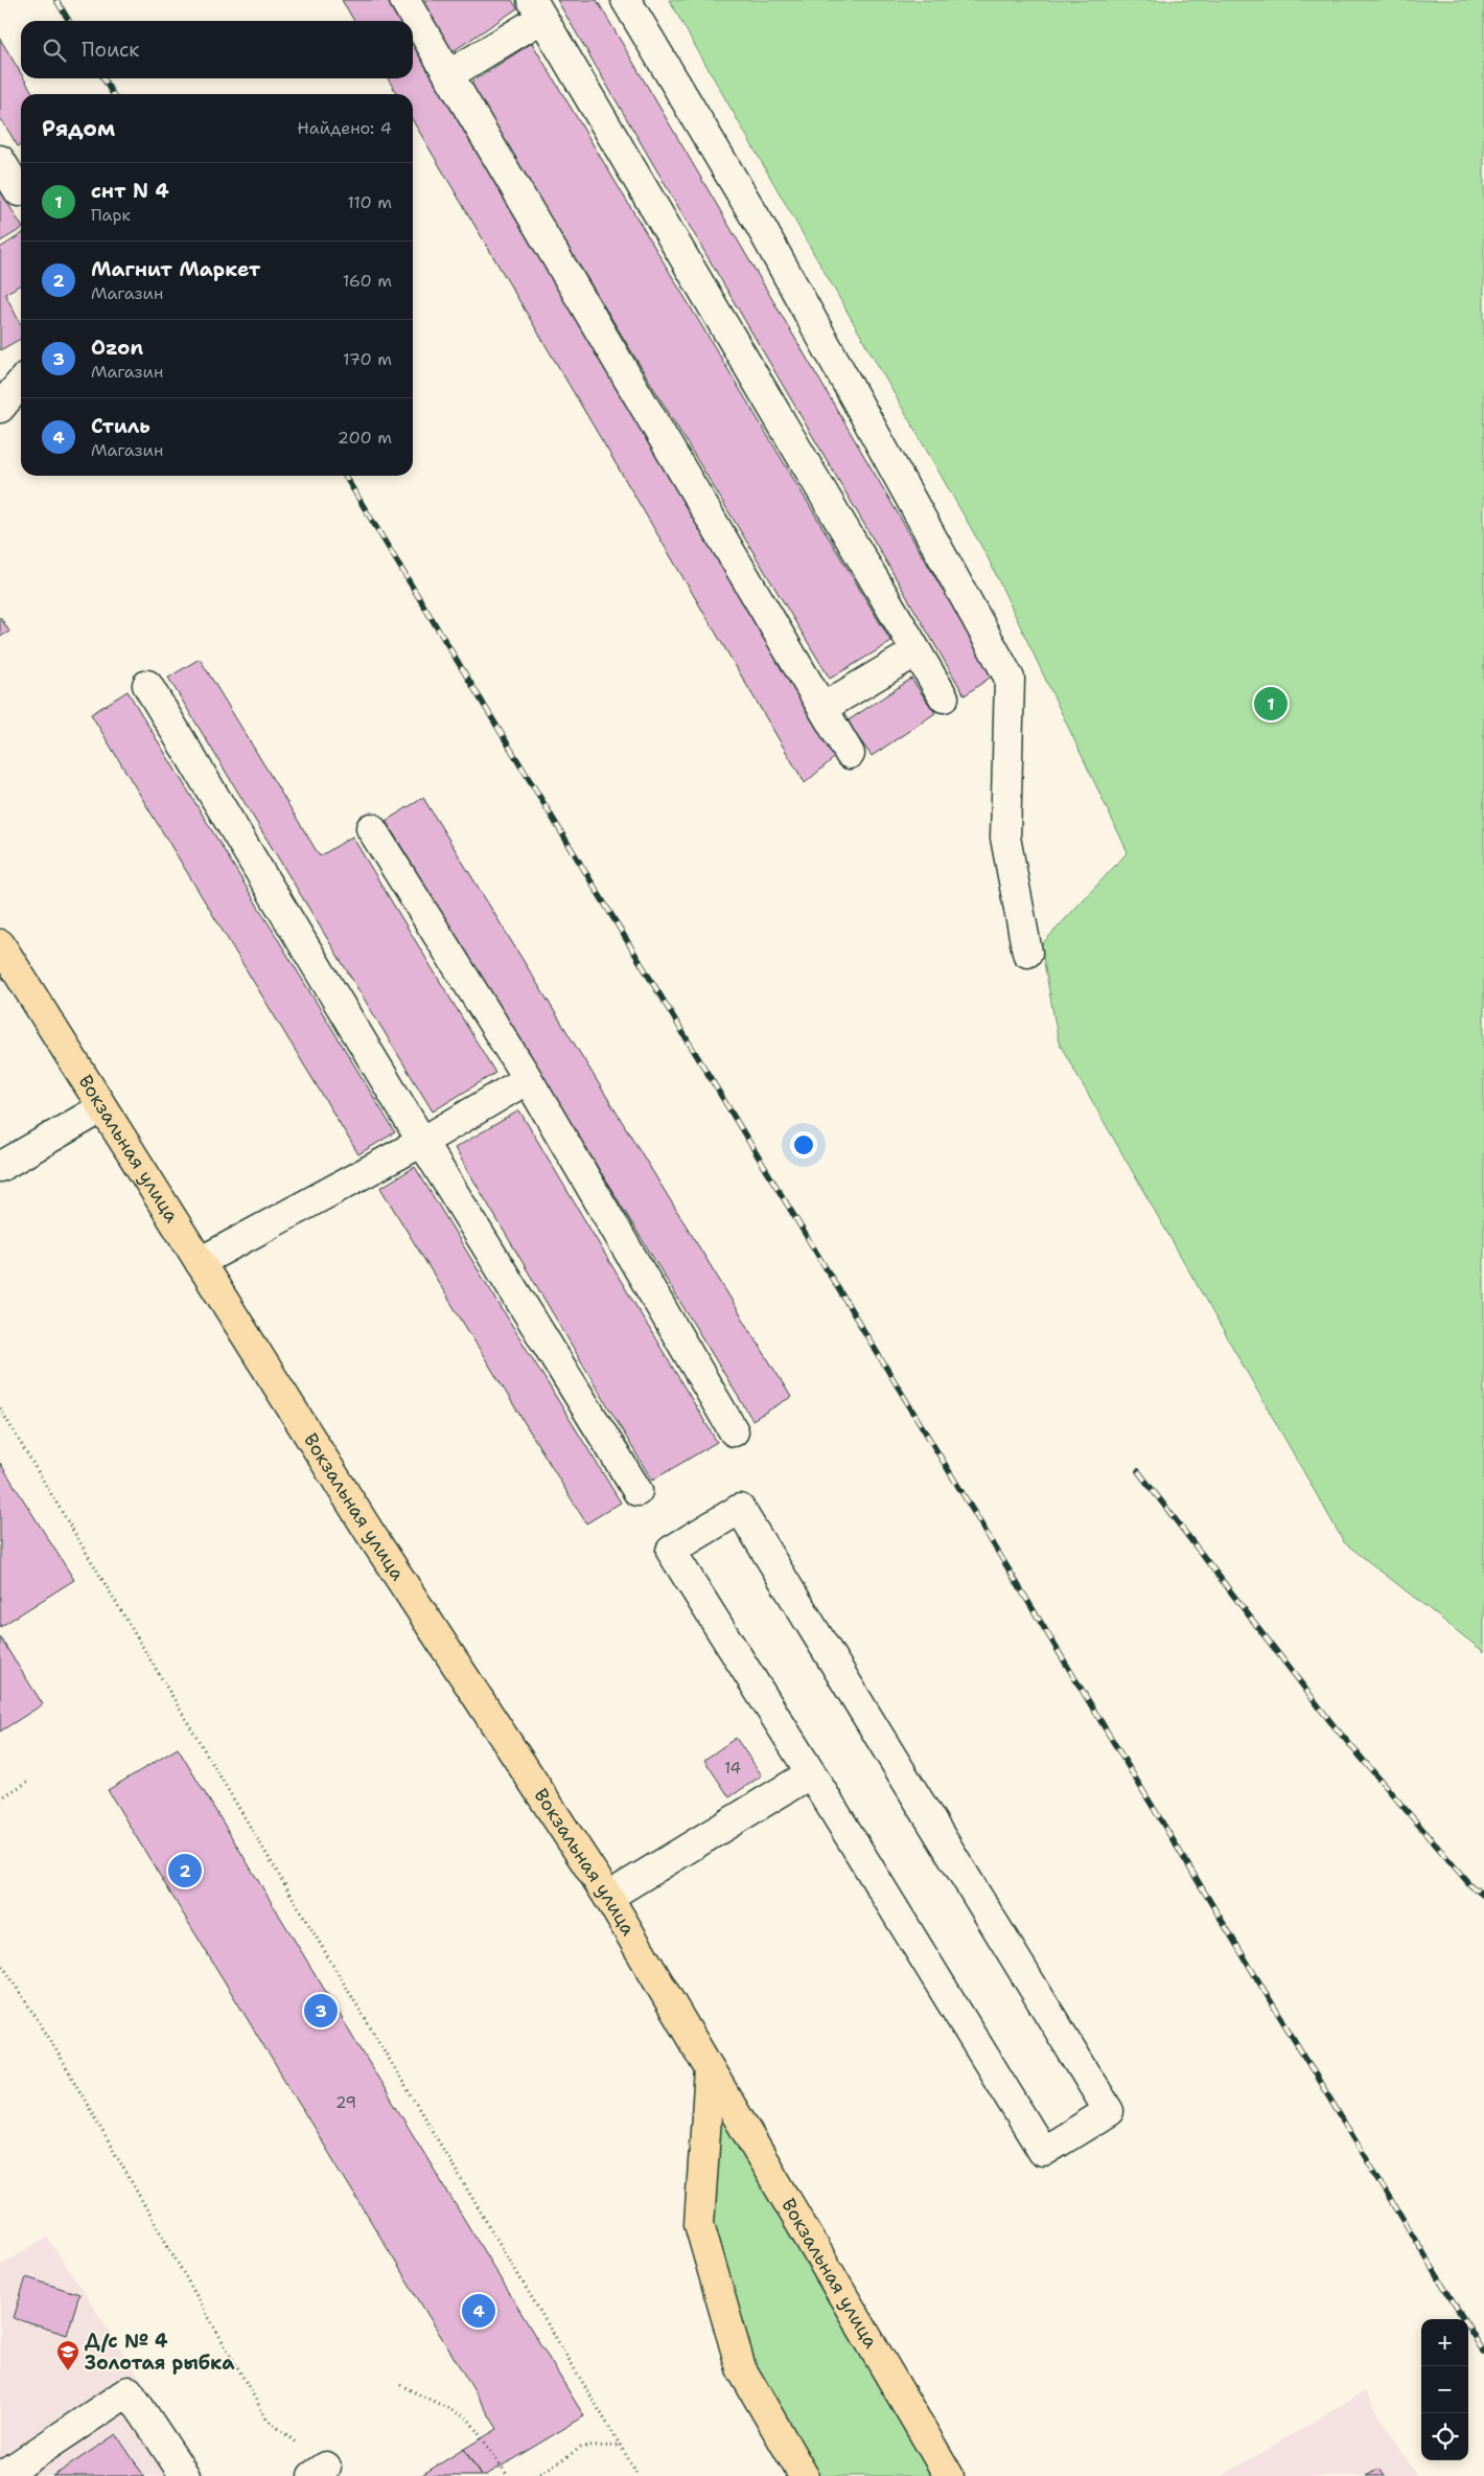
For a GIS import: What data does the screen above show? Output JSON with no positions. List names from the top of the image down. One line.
{"streets":{"main road":["Вокзальная улица"]},"places":{"school or university":["Д/с № 4 Золотая рыбка"]},"house_numbers":["14","29"],"page":{"search":"Поиск","heading":["Рядом","Найдено: 4"],"list":[{"mark":"1","name":"снт N 4","note":"Парк","value":"110 m"},{"mark":"2","name":"Магнит Маркет","note":"Магазин","value":"160 m"},{"mark":"3","name":"Ozon","note":"Магазин","value":"170 m"},{"mark":"4","name":"Стиль","note":"Магазин","value":"200 m"}],"pins":["1","2","3","4"],"map_buttons":["+","−"]}}
